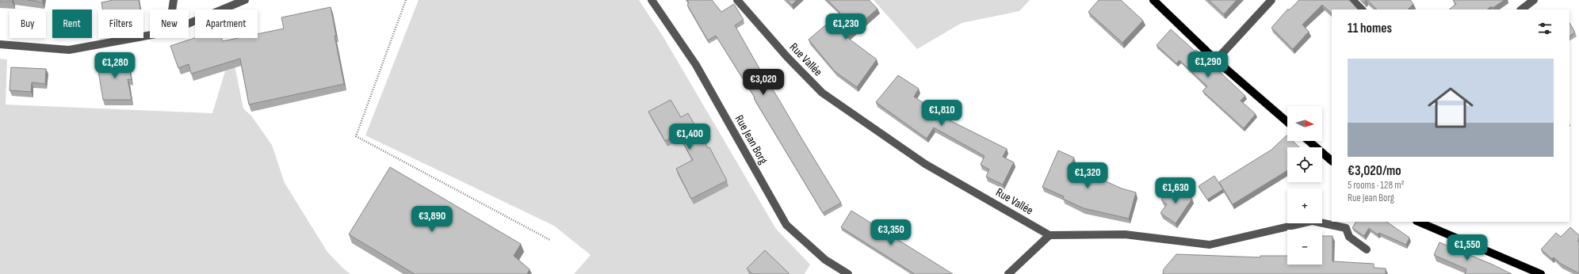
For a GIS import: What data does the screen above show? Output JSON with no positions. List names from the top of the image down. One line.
{"streets":{"street":["Rue Vallée","Rue Jean Borg"]},"north":"right","page":{"chip":["Buy","Rent","Filters","New","Apartment"],"heading":"11 homes","price":["€1,230","€1,290","€1,280","€3,020","€1,810","€1,400","€1,320","€1,630","€3,890","€3,350","€1,550"],"list":[{"name":"€3,020/mo","note":"5 rooms · 128 m² · Rue Jean Borg"}],"map_buttons":["+","−"]}}
